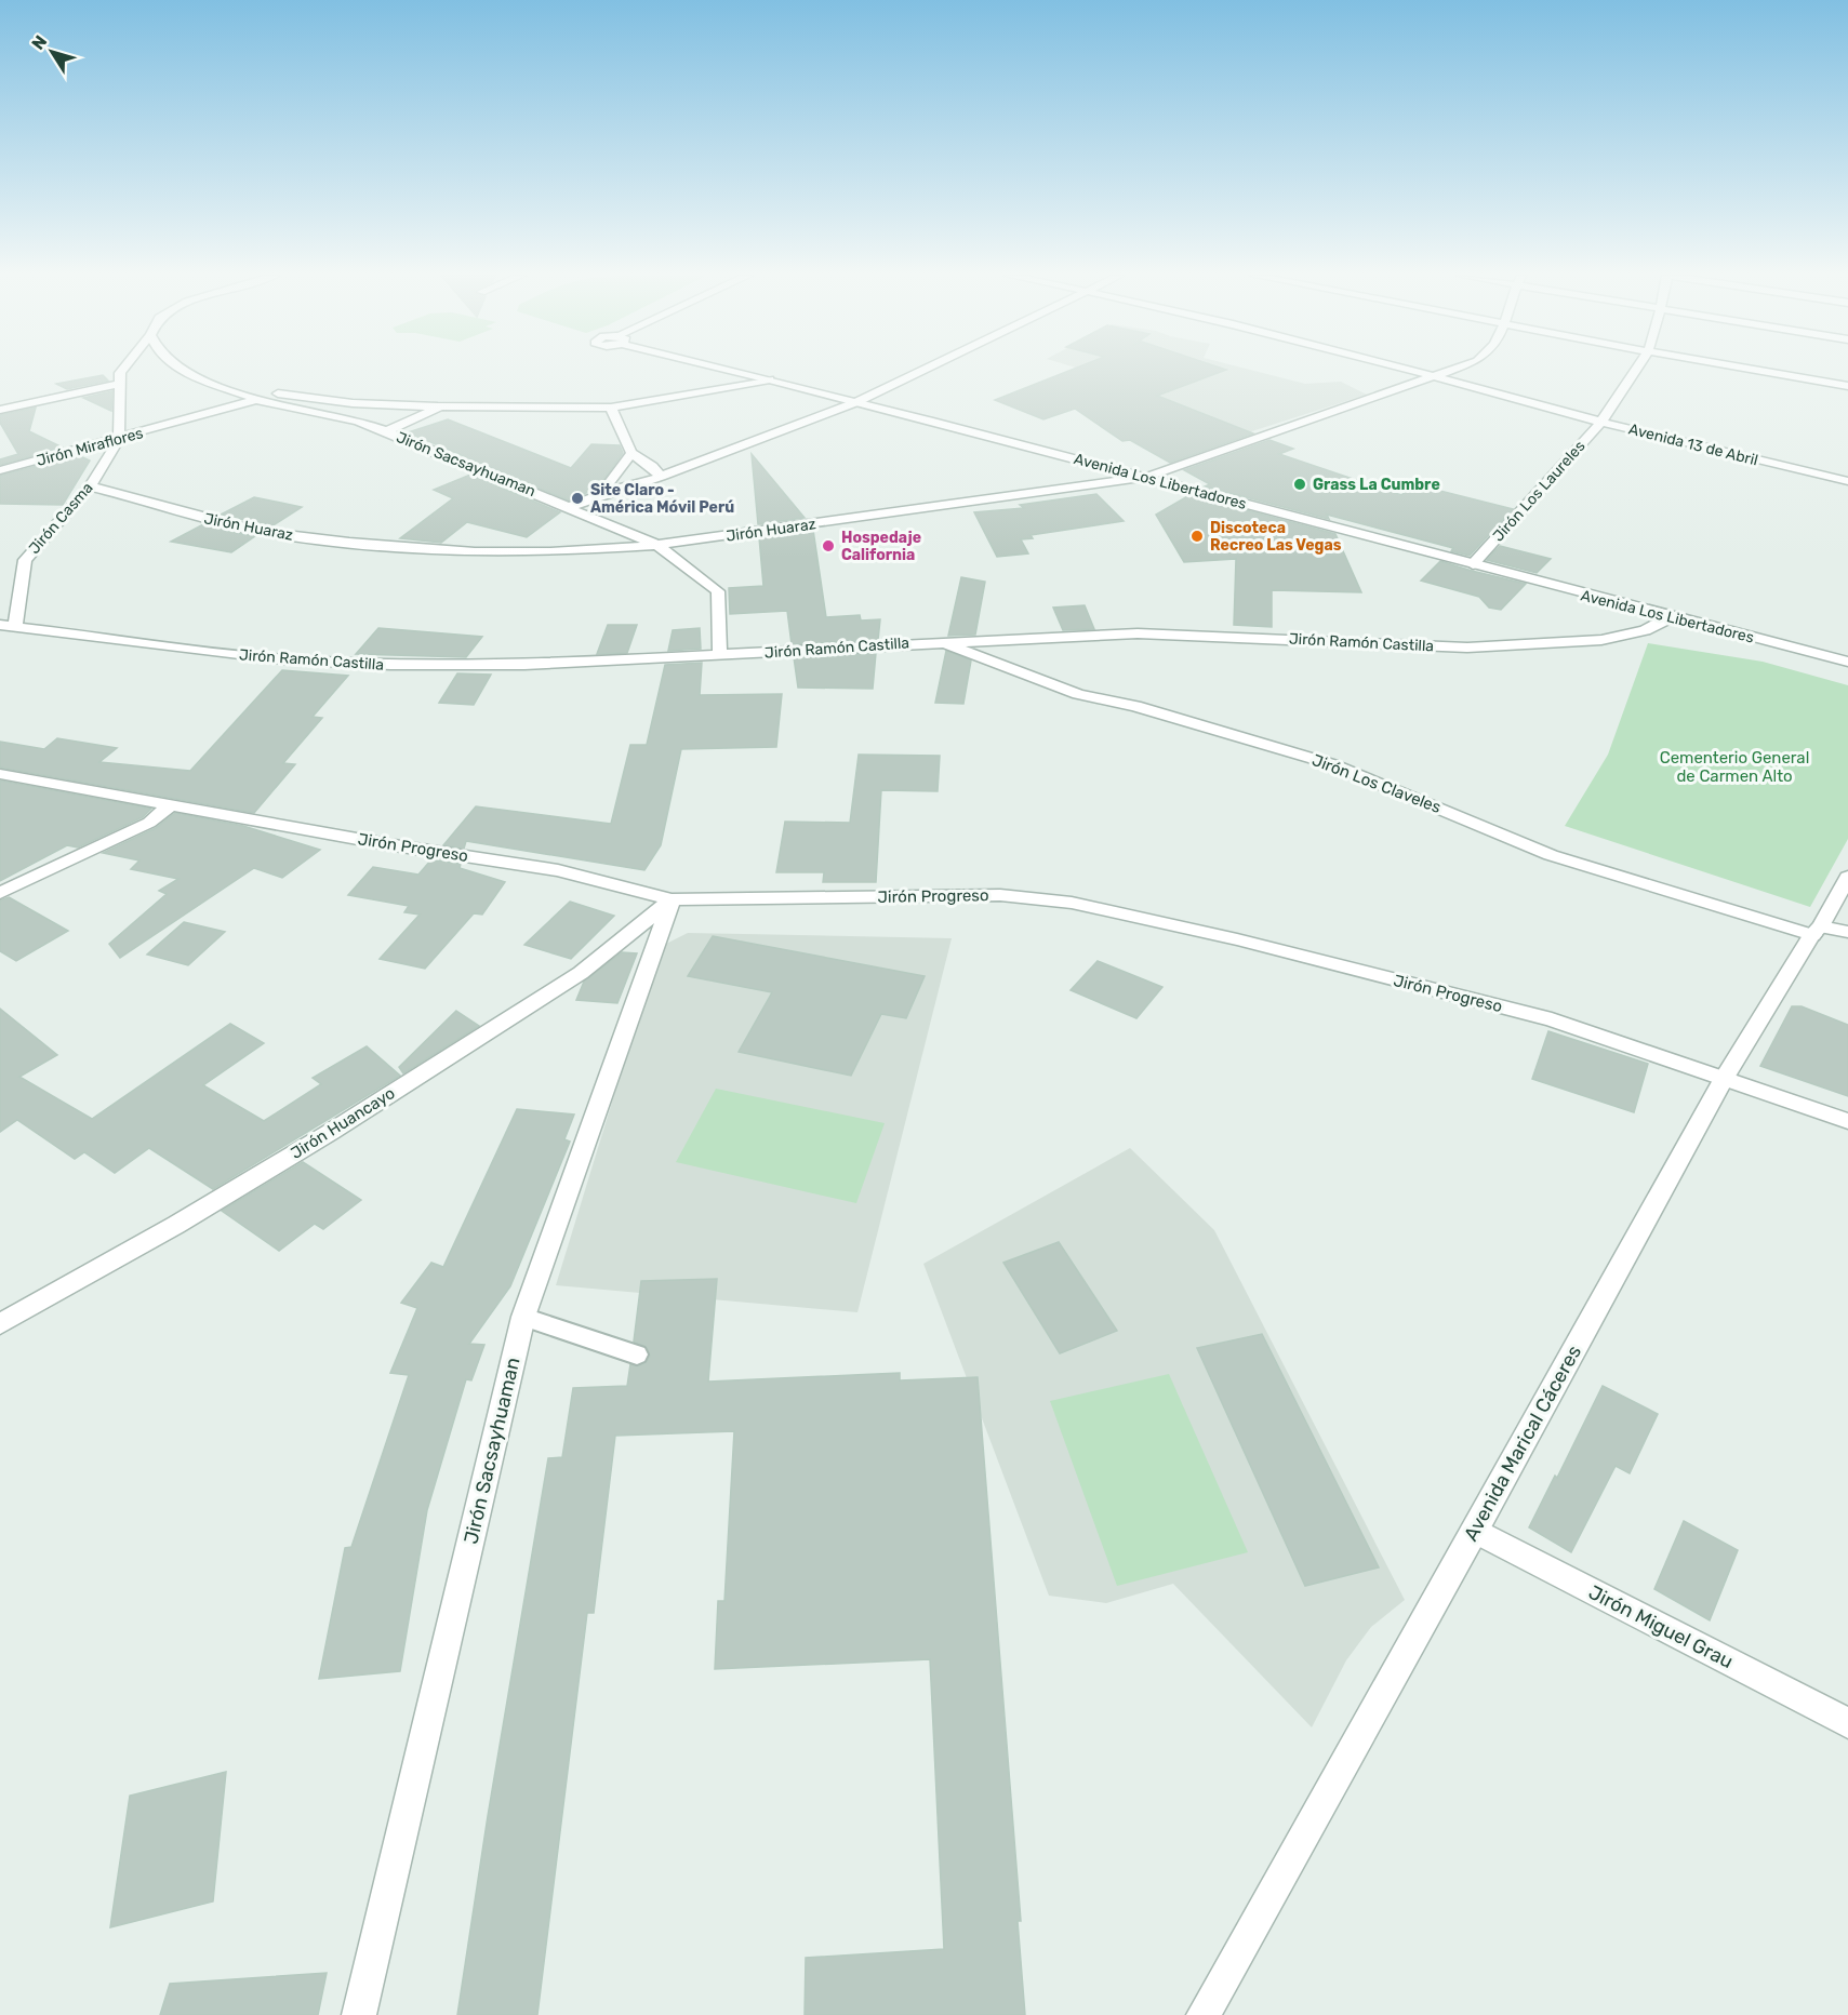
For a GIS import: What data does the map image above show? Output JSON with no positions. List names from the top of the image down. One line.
{"streets":{"street":["Avenida 13 de Abril","Jirón Miraflores","Jirón Sacsayhuaman","Avenida Los Libertadores","Jirón Los Laureles","Jirón Casma","Jirón Huaraz","Jirón Ramón Castilla","Jirón Los Claveles","Jirón Progreso","Jirón Huancayo","Avenida Marical Cáceres","Jirón Miguel Grau"]},"crossings":[["Avenida 13 de Abril","Jirón Los Laureles"],["Avenida 13 de Abril","Jirón Huaraz"],["Jirón Miraflores","Jirón Sacsayhuaman"],["Jirón Miraflores","Jirón Casma"],["Jirón Sacsayhuaman","Jirón Huaraz"],["Jirón Sacsayhuaman","Jirón Ramón Castilla"],["Jirón Sacsayhuaman","Jirón Progreso"],["Jirón Sacsayhuaman","Jirón Huancayo"],["Avenida Los Libertadores","Jirón Los Laureles"],["Avenida Los Libertadores","Jirón Huaraz"],["Avenida Los Libertadores","Jirón Ramón Castilla"],["Jirón Casma","Jirón Huaraz"],["Jirón Casma","Jirón Ramón Castilla"],["Jirón Ramón Castilla","Jirón Los Claveles"],["Jirón Los Claveles","Avenida Marical Cáceres"],["Jirón Progreso","Jirón Huancayo"],["Jirón Progreso","Avenida Marical Cáceres"],["Avenida Marical Cáceres","Jirón Miguel Grau"]],"parks":["Cementerio General de Carmen Alto"],"places":["Grass La Cumbre","Site Claro - América Móvil Perú","Discoteca Recreo Las Vegas","Hospedaje California"],"north":"top left"}
